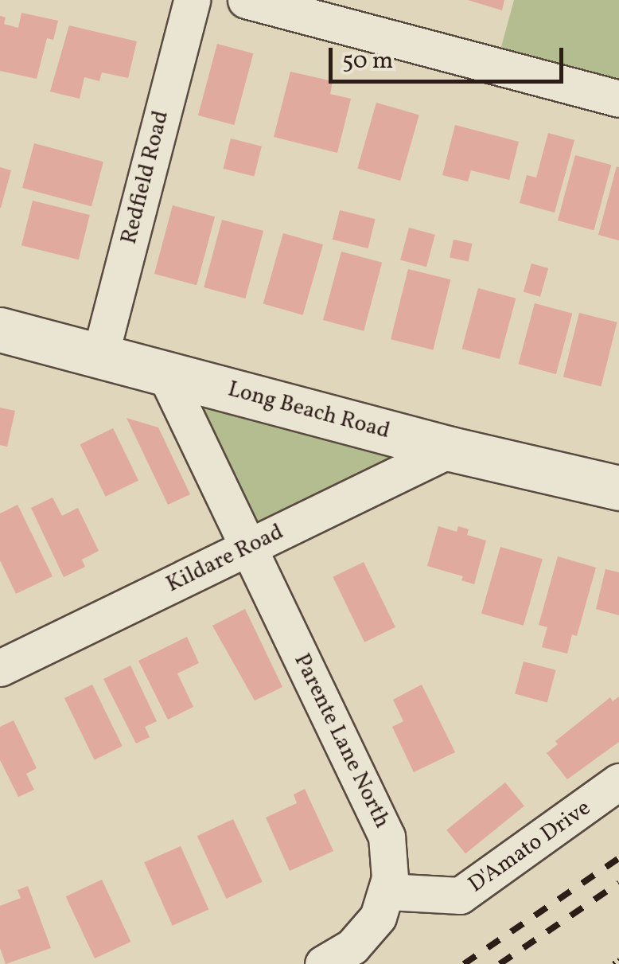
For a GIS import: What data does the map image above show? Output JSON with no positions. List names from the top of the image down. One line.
{"streets":{"main road":["Long Beach Road"],"street":["Redfield Road","Kildare Road","Parente Lane North","D'Amato Drive"]},"crossings":[["Redfield Road","Long Beach Road"],["Long Beach Road","Kildare Road"],["Long Beach Road","Parente Lane North"],["Kildare Road","Parente Lane North"],["Parente Lane North","D'Amato Drive"]],"scale_bar":"50 m"}
